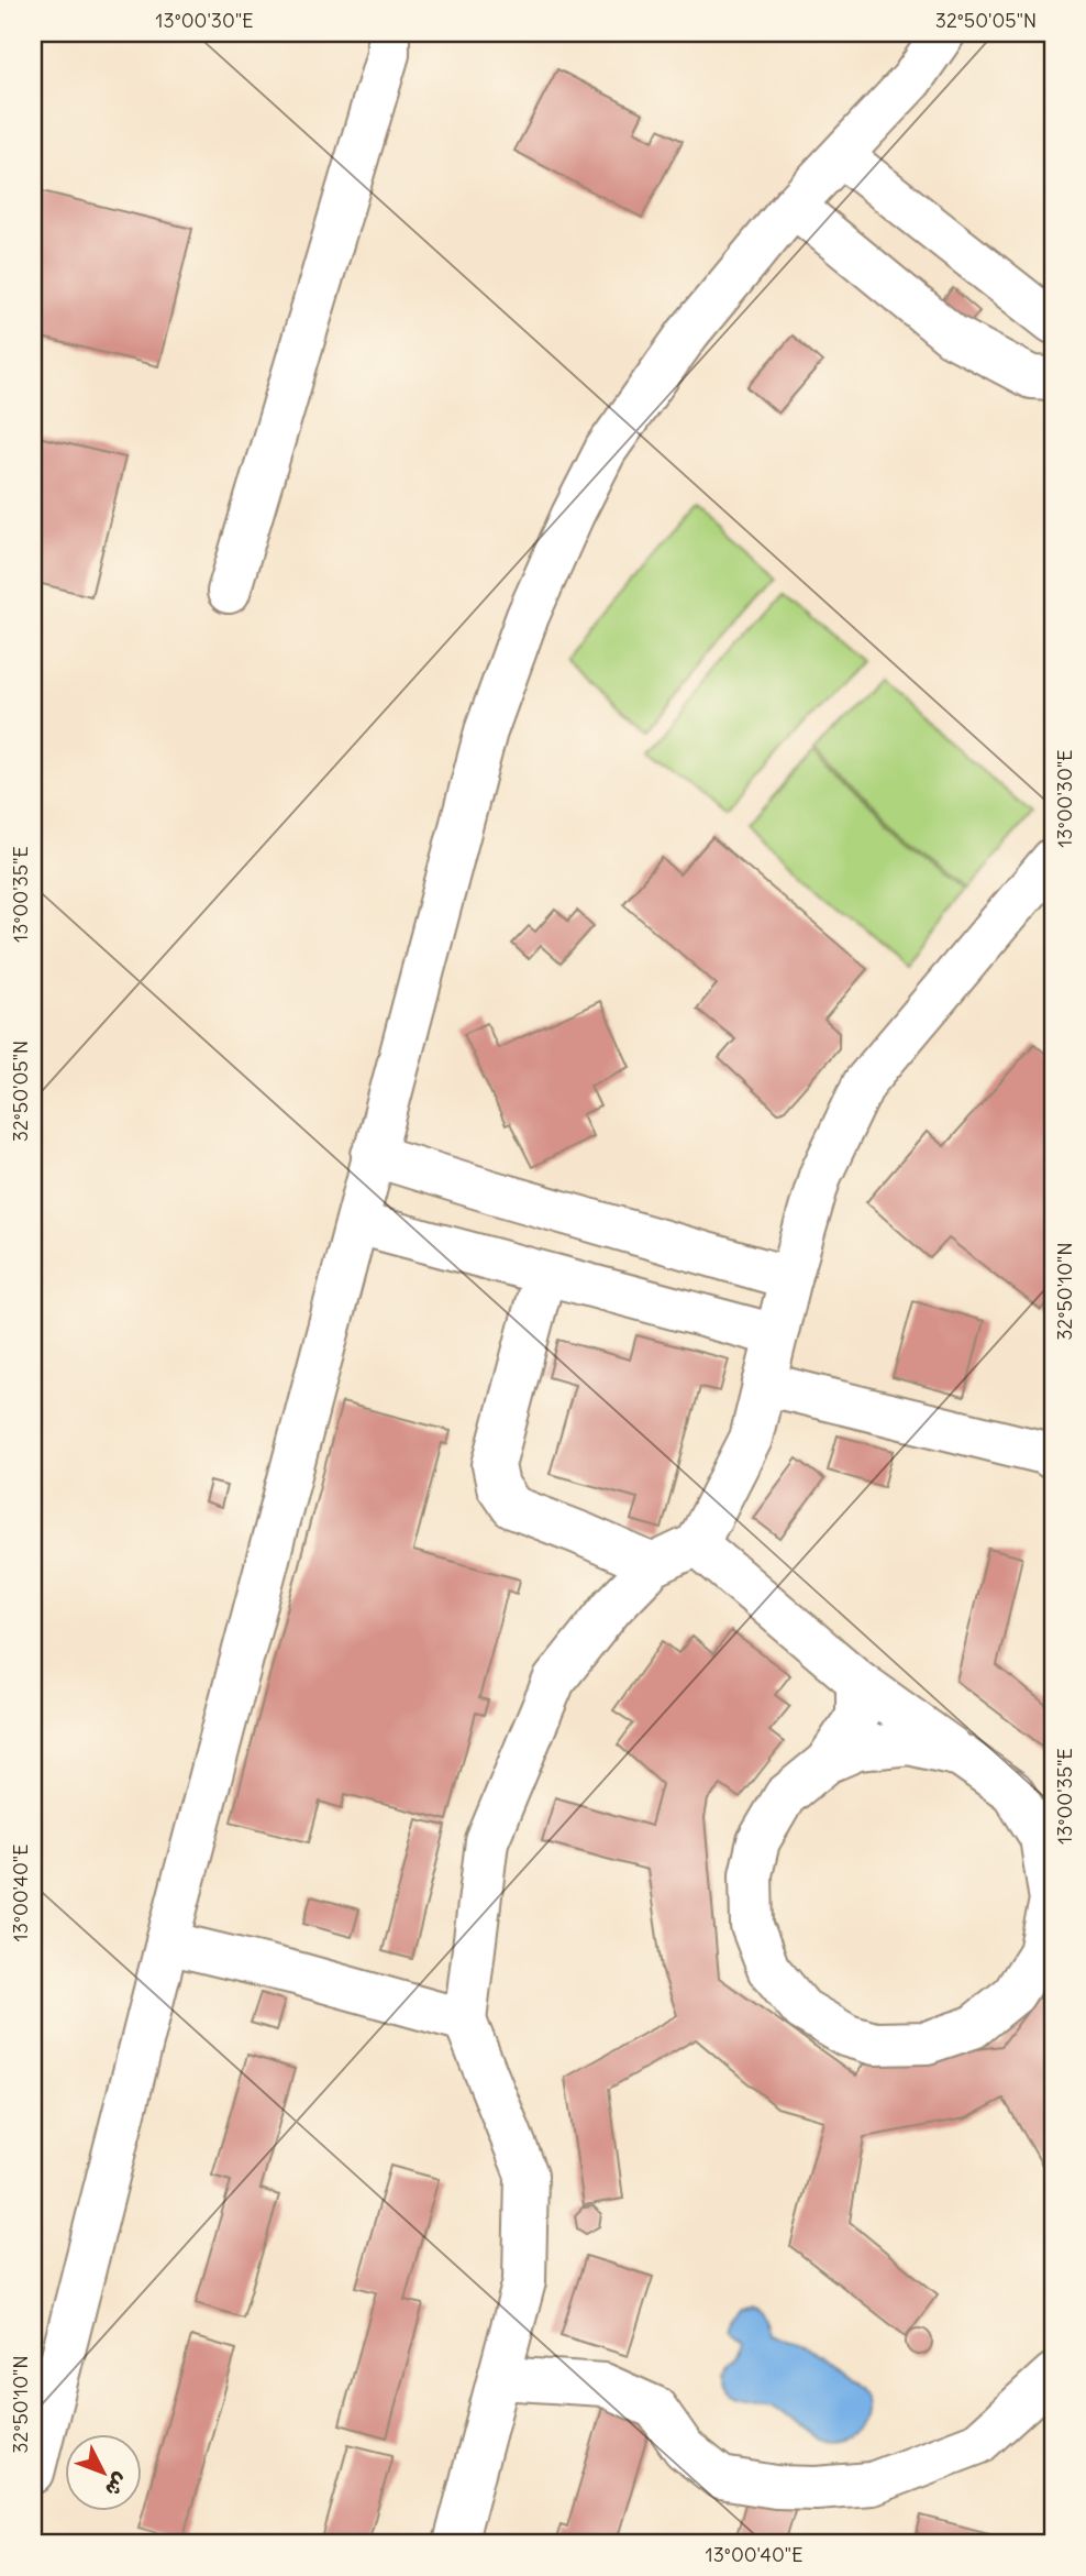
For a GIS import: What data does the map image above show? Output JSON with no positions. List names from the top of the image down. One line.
{"north":"bottom right","coordinates":["13°00'30\"E","32°50'05\"N","13°00'35\"E","32°50'10\"N","13°00'40\"E"]}
